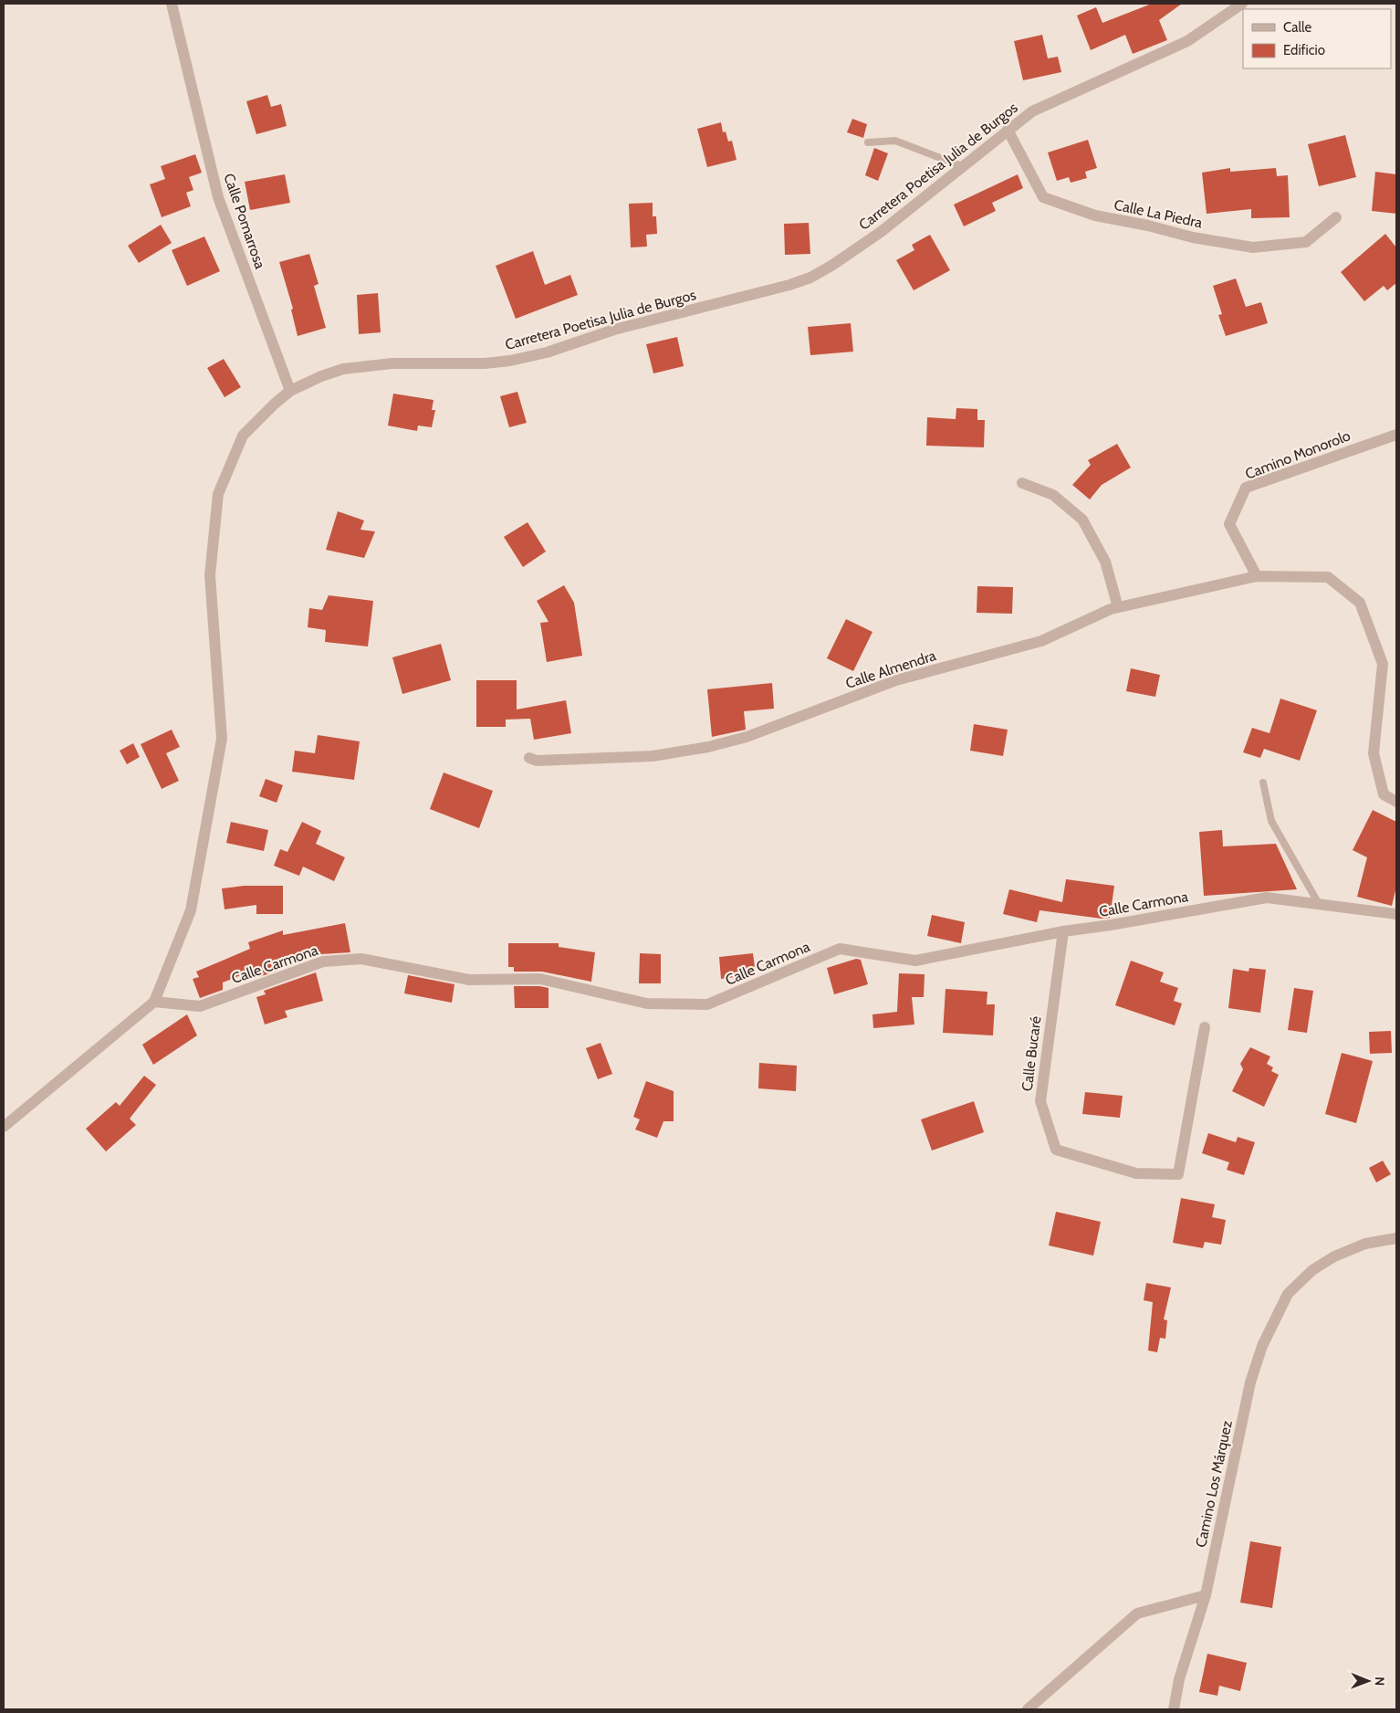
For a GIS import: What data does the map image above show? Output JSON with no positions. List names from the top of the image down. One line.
{"streets":{"street":["Carretera Poetisa Julia de Burgos","Calle La Piedra","Calle Pomarrosa","Camino Monorolo","Calle Almendra","Calle Carmona","Calle Bucaré","Camino Los Márquez"]},"crossings":[["Carretera Poetisa Julia de Burgos","Calle La Piedra"],["Carretera Poetisa Julia de Burgos","Calle Pomarrosa"],["Carretera Poetisa Julia de Burgos","Calle Carmona"],["Camino Monorolo","Calle Almendra"],["Calle Carmona","Calle Bucaré"]],"legend":["Calle","Edificio"],"north":"right"}
